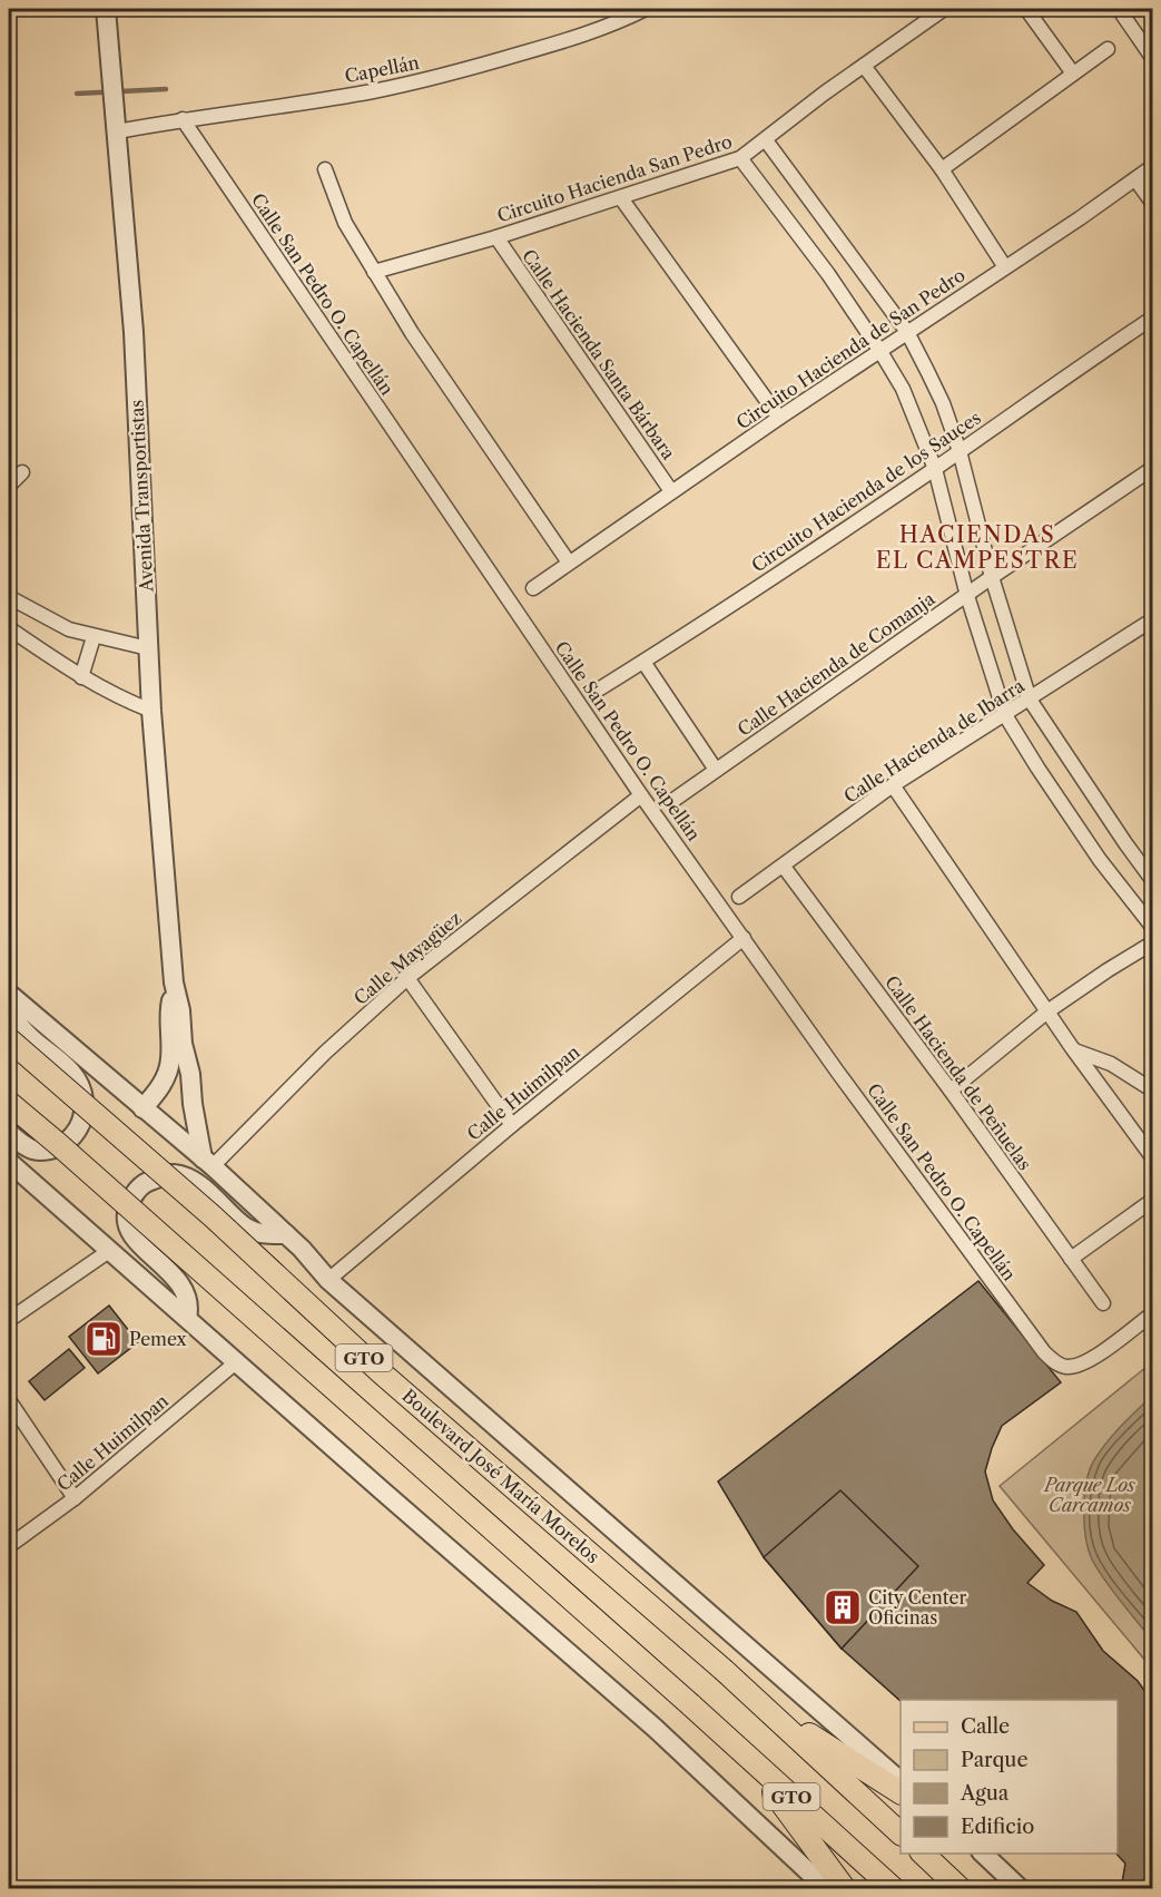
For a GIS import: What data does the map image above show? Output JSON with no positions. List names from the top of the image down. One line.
{"streets":{"main road":["GTO","Boulevard José María Morelos"],"street":["Capellán","Circuito Hacienda San Pedro","Calle San Pedro O. Capellán","Circuito Hacienda de San Pedro","Calle Hacienda Santa Bárbara","Circuito Hacienda de los Sauces","Avenida Transportistas","Calle Hacienda de Comanja","Calle Hacienda de Ibarra","Calle Mayagüez","Calle Hacienda de Peñuelas","Calle Huimilpan"]},"crossings":[["Capellán","Calle San Pedro O. Capellán"],["Capellán","Avenida Transportistas"],["Circuito Hacienda San Pedro","Calle Hacienda Santa Bárbara"],["Calle San Pedro O. Capellán","Calle Mayagüez"],["Calle San Pedro O. Capellán","Calle Huimilpan"],["Circuito Hacienda de San Pedro","Calle Hacienda Santa Bárbara"],["Avenida Transportistas","Calle Mayagüez"],["Avenida Transportistas","Boulevard José María Morelos"],["Calle Hacienda de Ibarra","Calle Hacienda de Peñuelas"],["Calle Mayagüez","Boulevard José María Morelos"],["Calle Huimilpan","Boulevard José María Morelos"]],"districts":["HACIENDAS EL CAMPESTRE"],"parks":["Parque Los Carcamos"],"places":{"fuel station":["Pemex"],"building":["City Center Oficinas"]},"legend":["Calle","Parque","Agua","Edificio"]}
